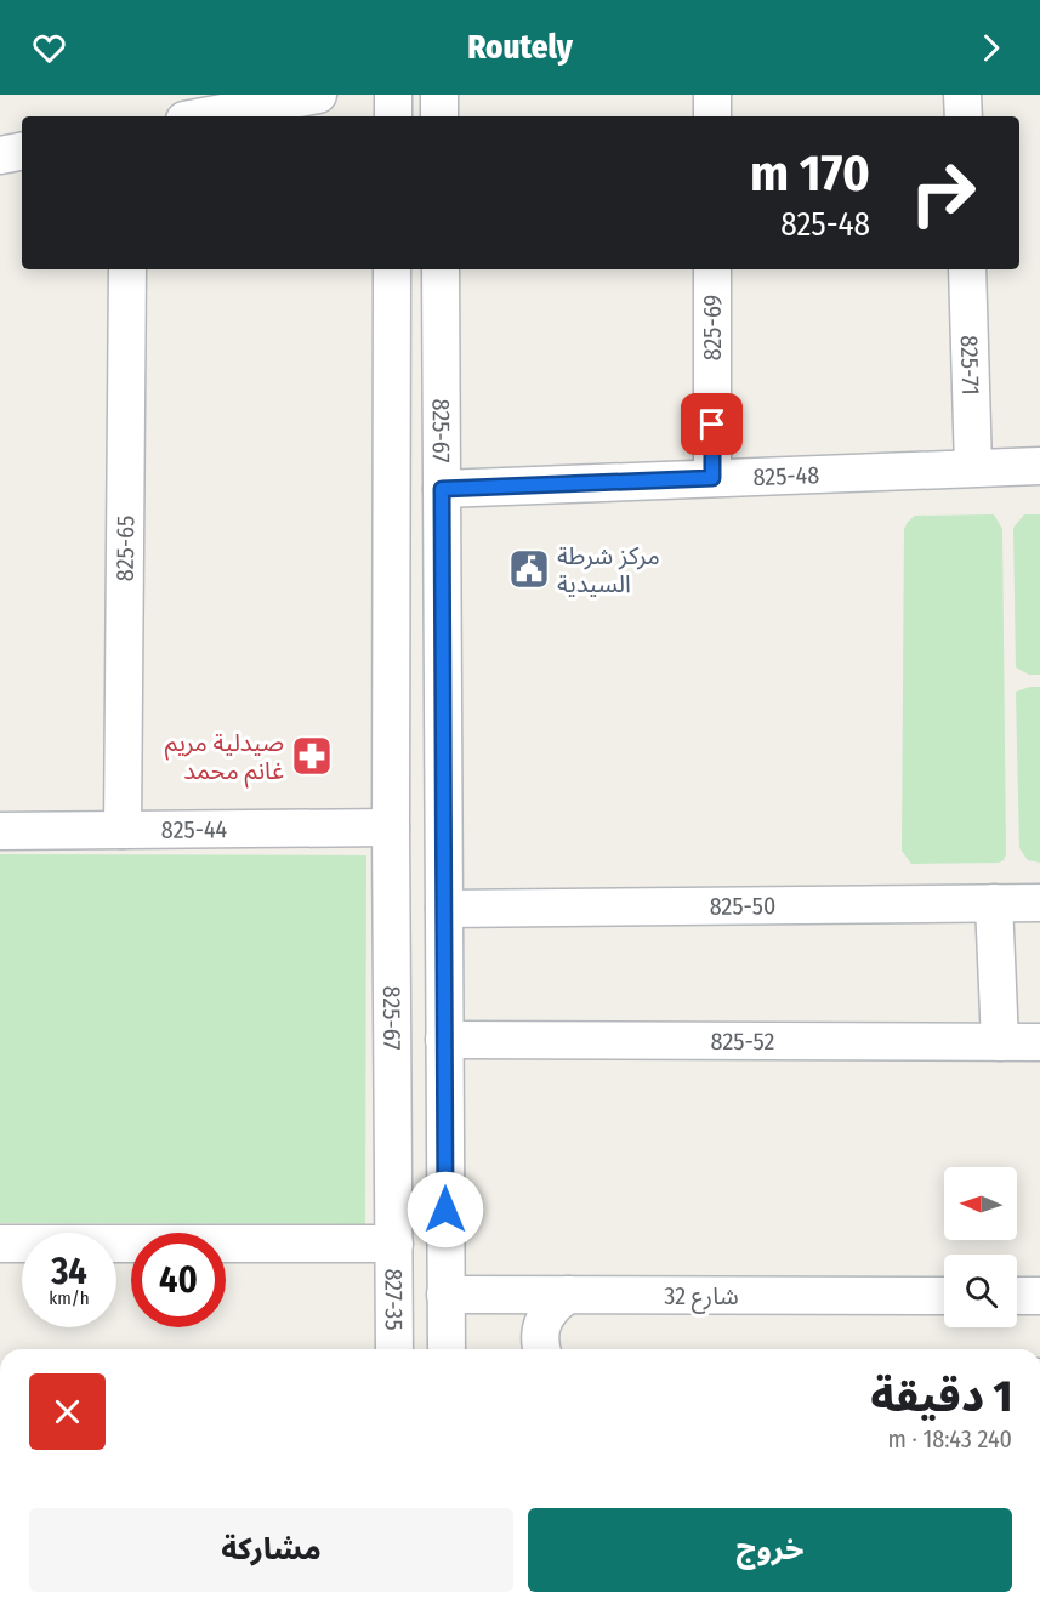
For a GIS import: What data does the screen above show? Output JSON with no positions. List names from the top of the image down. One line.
{"streets":{"street":["825-69","825-71","825-67","825-48","825-65","825-44","825-50","825-52","شارع 32","827-35"]},"crossings":[["825-69","825-48"],["825-71","825-48"],["825-67","825-48"],["825-67","825-44"],["825-67","825-50"],["825-67","825-52"],["825-67","شارع 32"],["825-67","827-35"],["825-65","825-44"]],"places":{"public building":["مركز شرطة السيدية"],"pharmacy":["صيدلية مريم غانم محمد"]},"north":"left","page":{"header":"Routely","turn":["170 m","825-48"],"speed":"34 km/h","limit":"40","heading":["1 دقيقة","240 m · 18:43"],"buttons":["خروج","مشاركة"]}}
